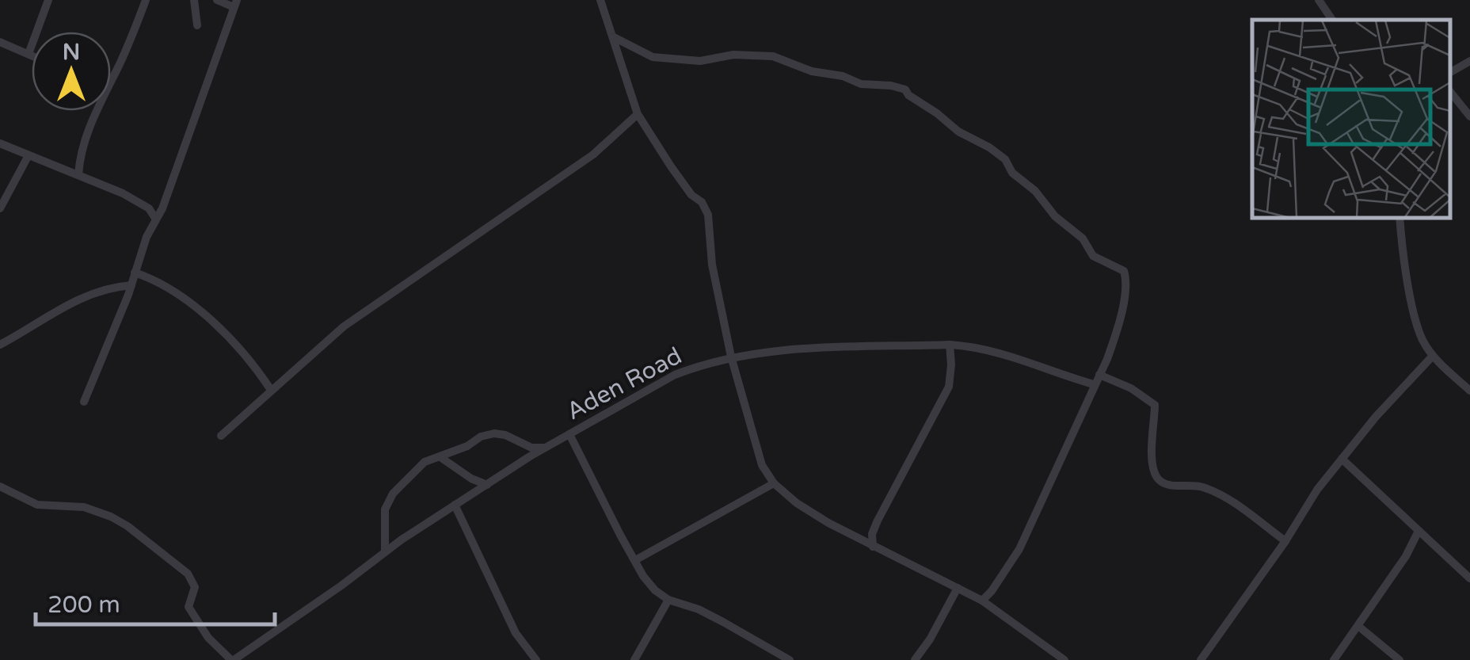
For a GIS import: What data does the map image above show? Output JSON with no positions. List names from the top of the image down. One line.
{"streets":{"street":["Aden Road"]},"scale_bar":"200 m","north":"top"}
